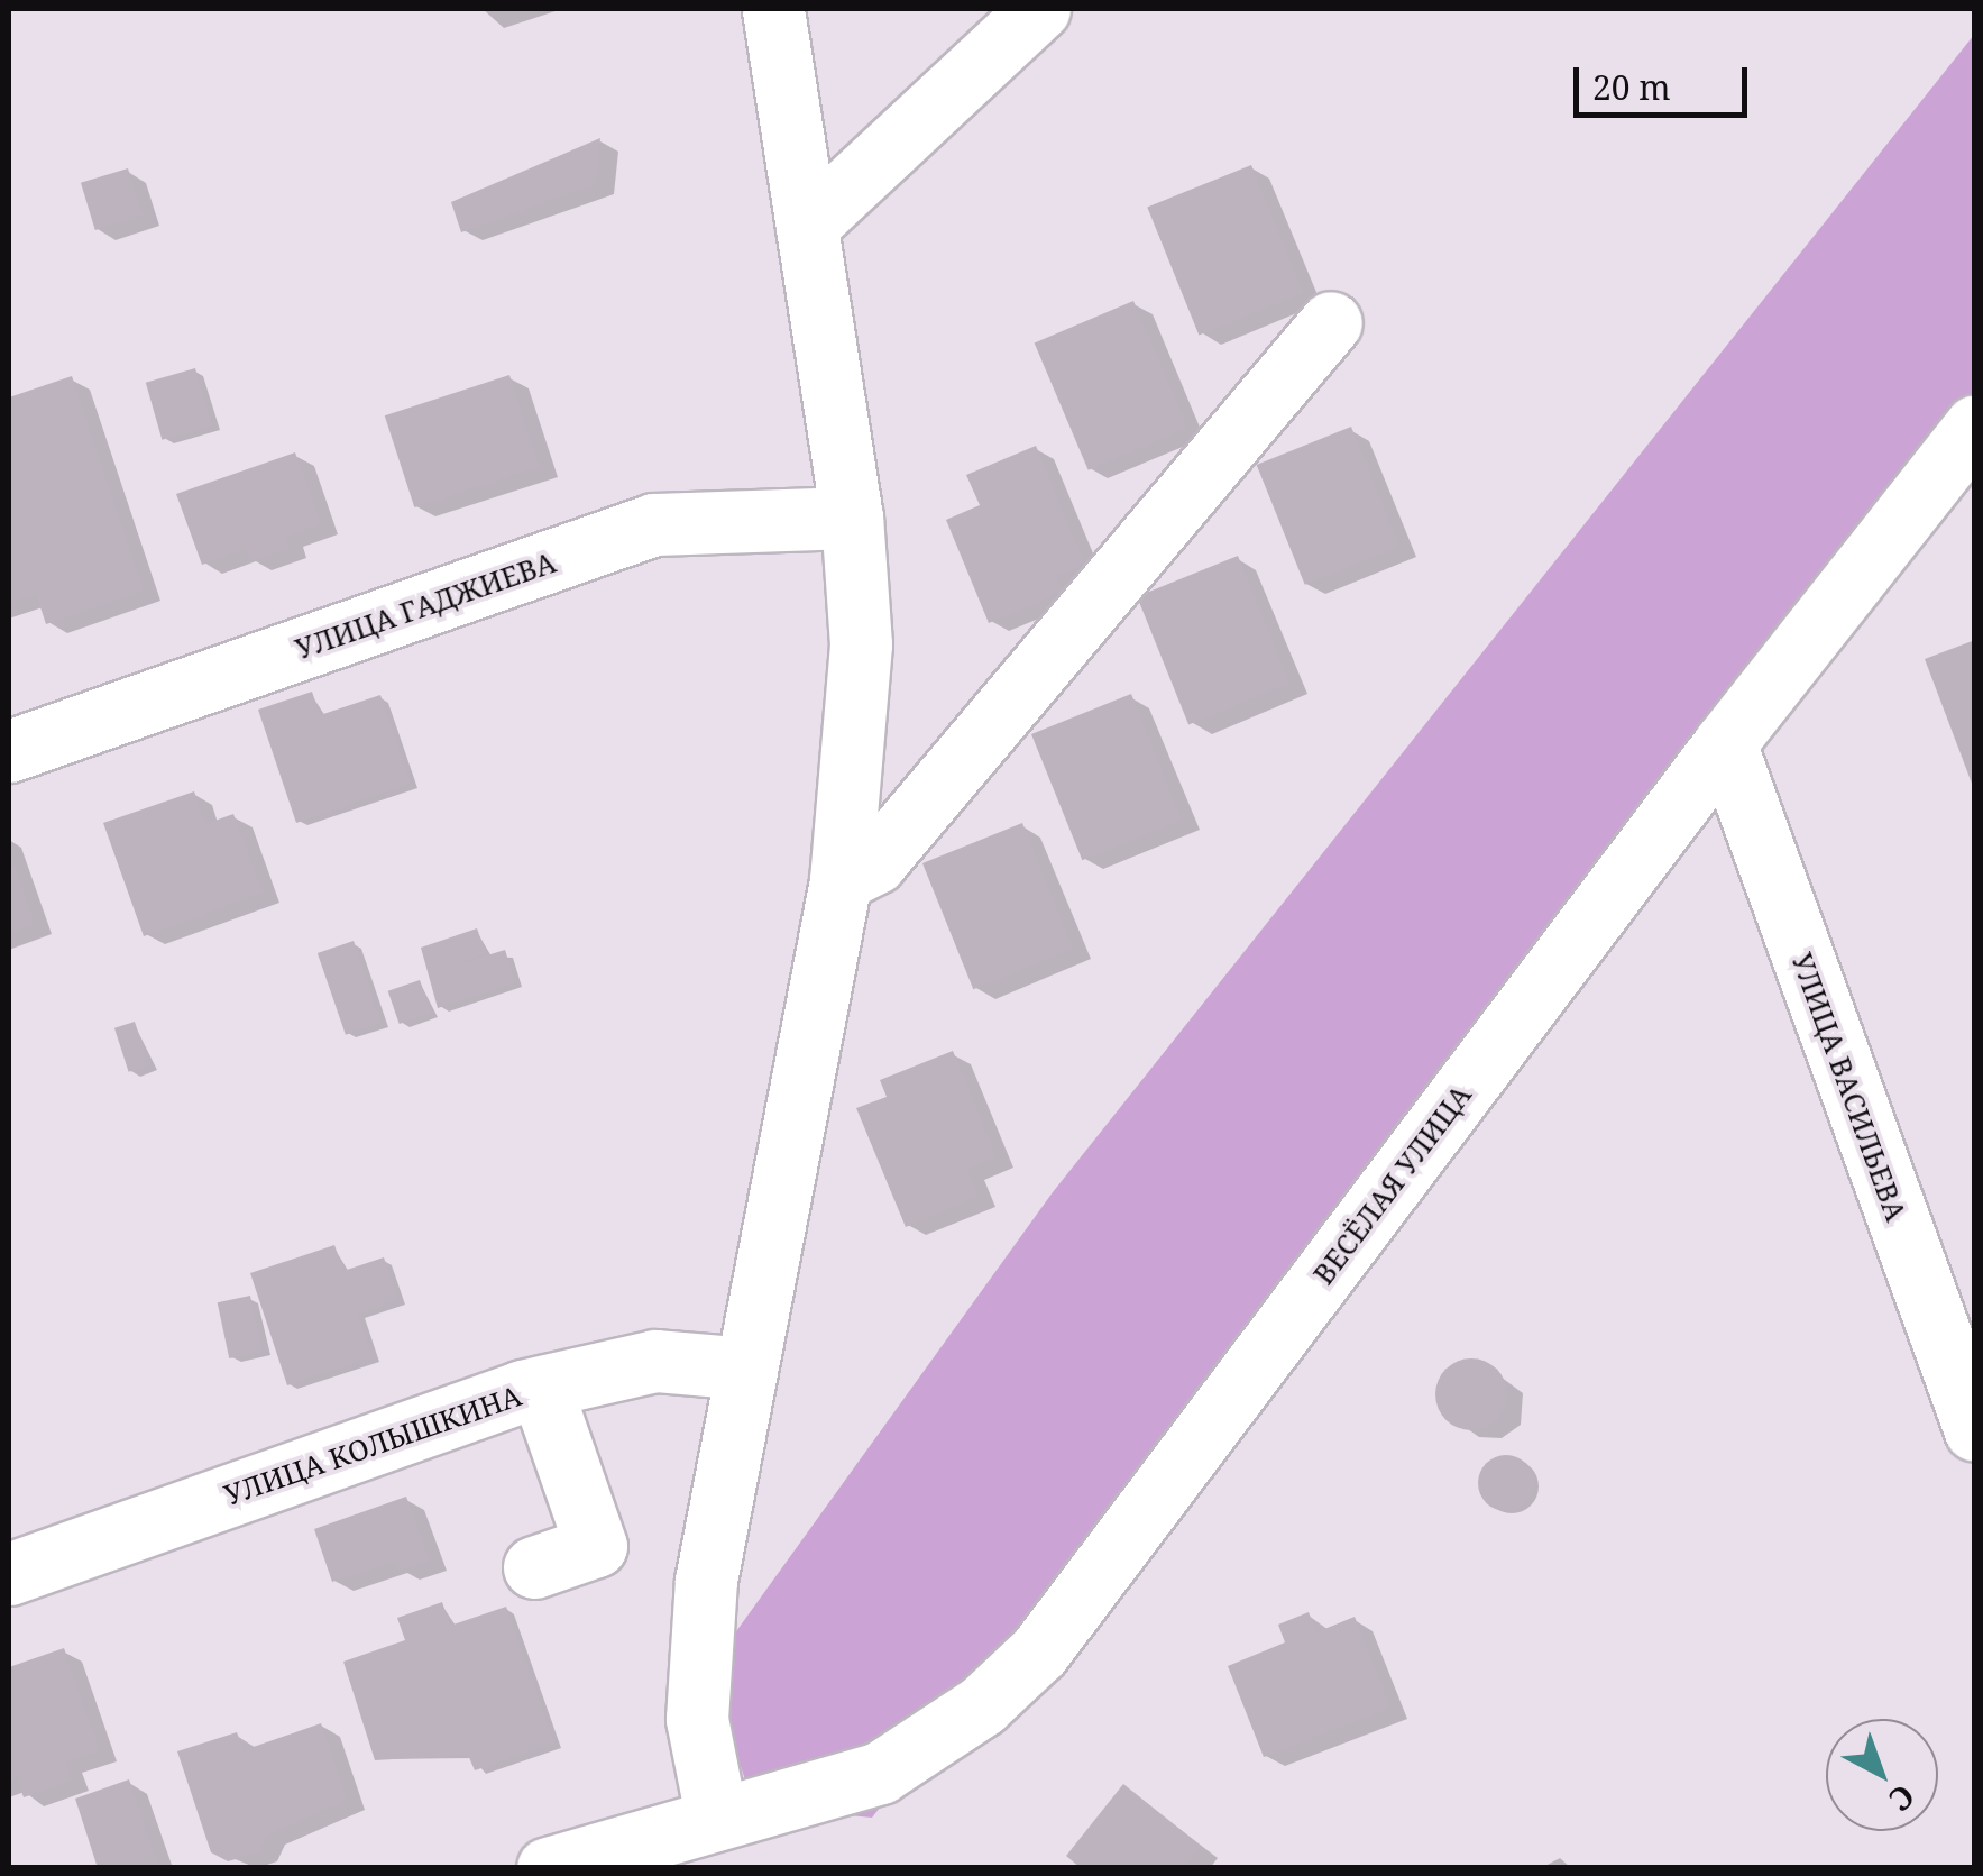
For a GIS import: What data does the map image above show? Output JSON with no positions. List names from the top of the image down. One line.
{"streets":{"street":["УЛИЦА ГАДЖИЕВА","УЛИЦА ВАСИЛЬЕВА","ВЕСЁЛАЯ УЛИЦА","УЛИЦА КОЛЫШКИНА"]},"crossings":[["УЛИЦА ВАСИЛЬЕВА","ВЕСЁЛАЯ УЛИЦА"]],"scale_bar":"20 m","north":"bottom right"}
